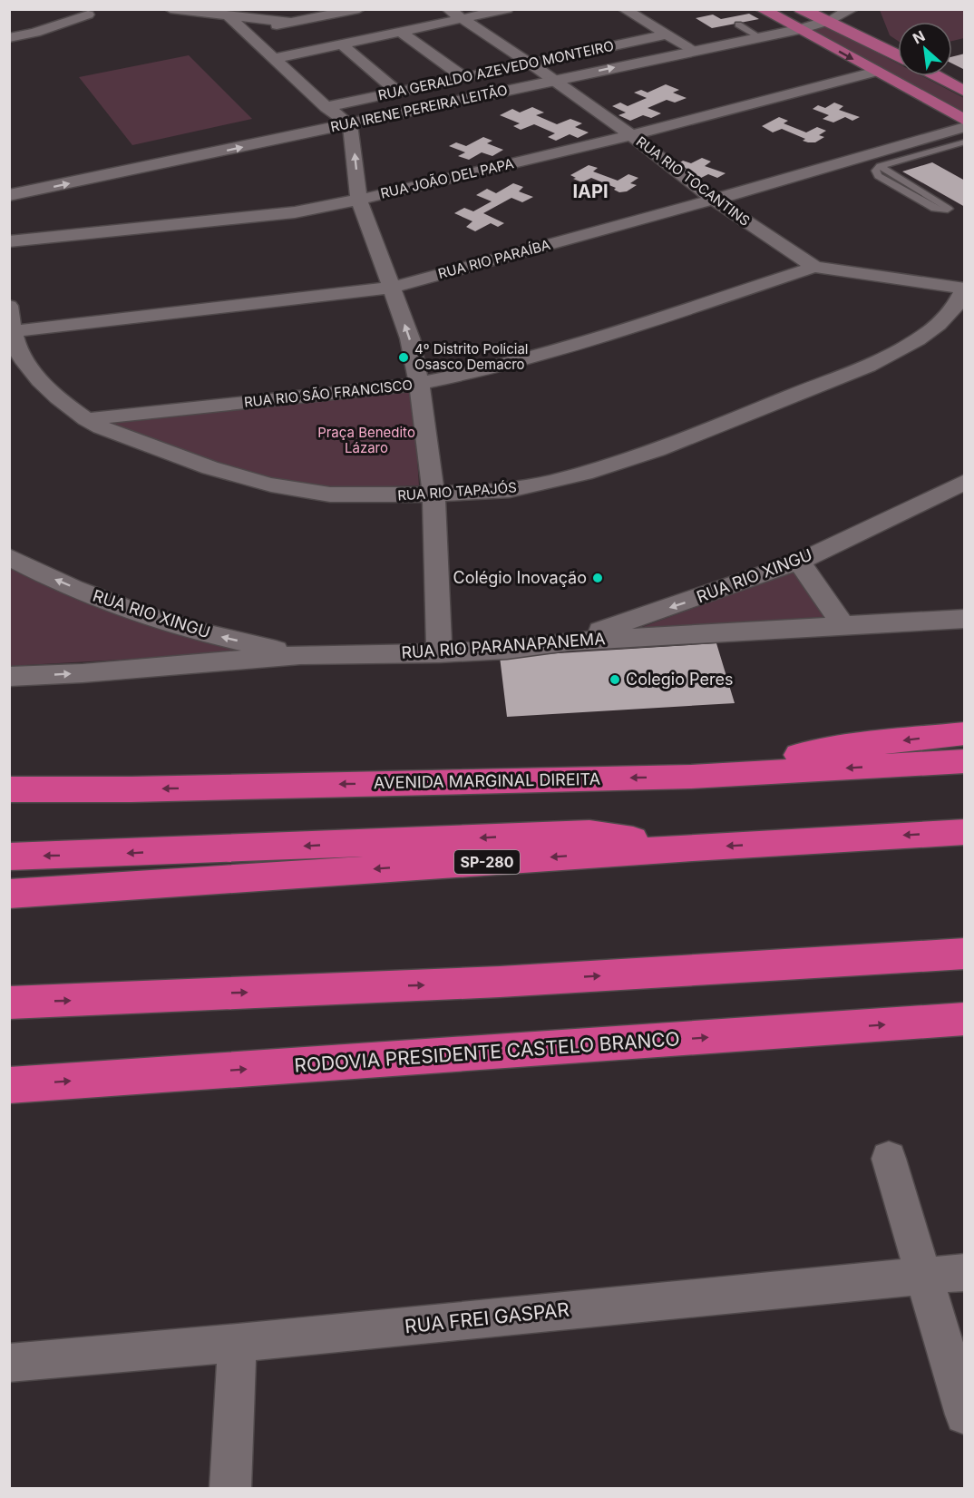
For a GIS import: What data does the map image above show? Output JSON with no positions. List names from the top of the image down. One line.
{"streets":{"highway":["AVENIDA MARGINAL DIREITA","SP-280","RODOVIA PRESIDENTE CASTELO BRANCO"],"street":["RUA GERALDO AZEVEDO MONTEIRO","RUA IRENE PEREIRA LEITÃO","RUA JOÃO DEL PAPA","RUA RIO TOCANTINS","RUA RIO PARAÍBA","RUA RIO SÃO FRANCISCO","RUA RIO TAPAJÓS","RUA RIO XINGU","RUA RIO PARANAPANEMA","RUA FREI GASPAR"]},"crossings":[["RUA GERALDO AZEVEDO MONTEIRO","RUA RIO TOCANTINS"],["RUA IRENE PEREIRA LEITÃO","RUA RIO TOCANTINS"],["RUA JOÃO DEL PAPA","RUA RIO TOCANTINS"],["RUA RIO TOCANTINS","RUA RIO PARAÍBA"],["RUA RIO TOCANTINS","RUA RIO SÃO FRANCISCO"],["RUA RIO TOCANTINS","RUA RIO TAPAJÓS"],["RUA RIO PARAÍBA","RUA RIO TAPAJÓS"],["RUA RIO SÃO FRANCISCO","RUA RIO TAPAJÓS"],["RUA RIO XINGU","RUA RIO PARANAPANEMA"]],"one_way":["RUA RIO XINGU"],"districts":["IAPI"],"parks":["Praça Benedito Lázaro"],"places":["4º Distrito Policial Osasco Demacro","Colégio Inovação","Colegio Peres"],"north":"top left"}
